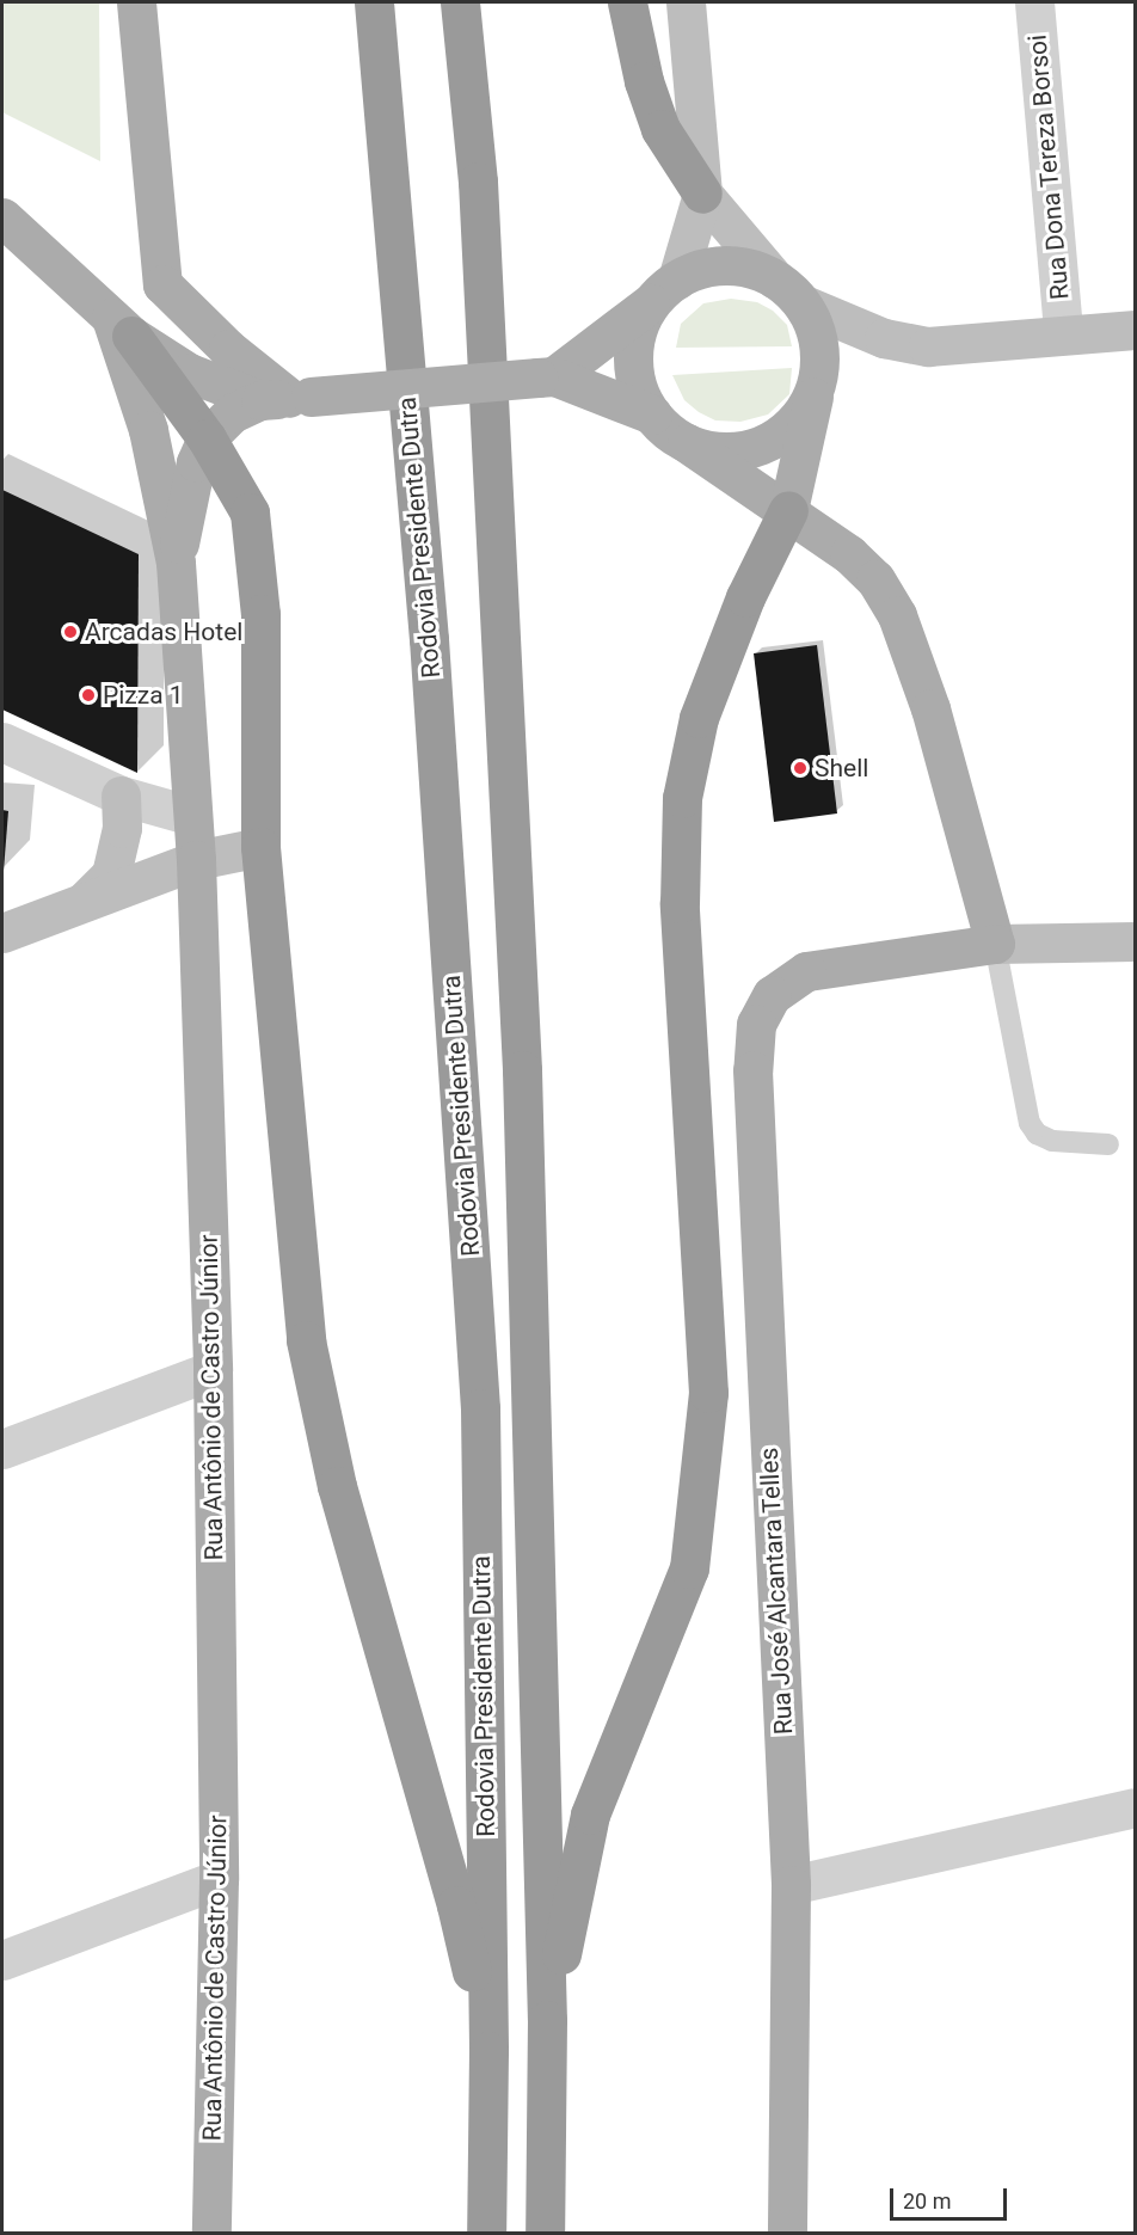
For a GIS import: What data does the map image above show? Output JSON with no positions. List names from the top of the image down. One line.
{"streets":{"highway":["Rodovia Presidente Dutra"],"main road":["Rua Antônio de Castro Júnior","Rua José Alcantara Telles"],"street":["Rua Dona Tereza Borsoi"]},"places":["Arcadas Hotel","Pizza 1","Shell"],"scale_bar":"20 m"}
